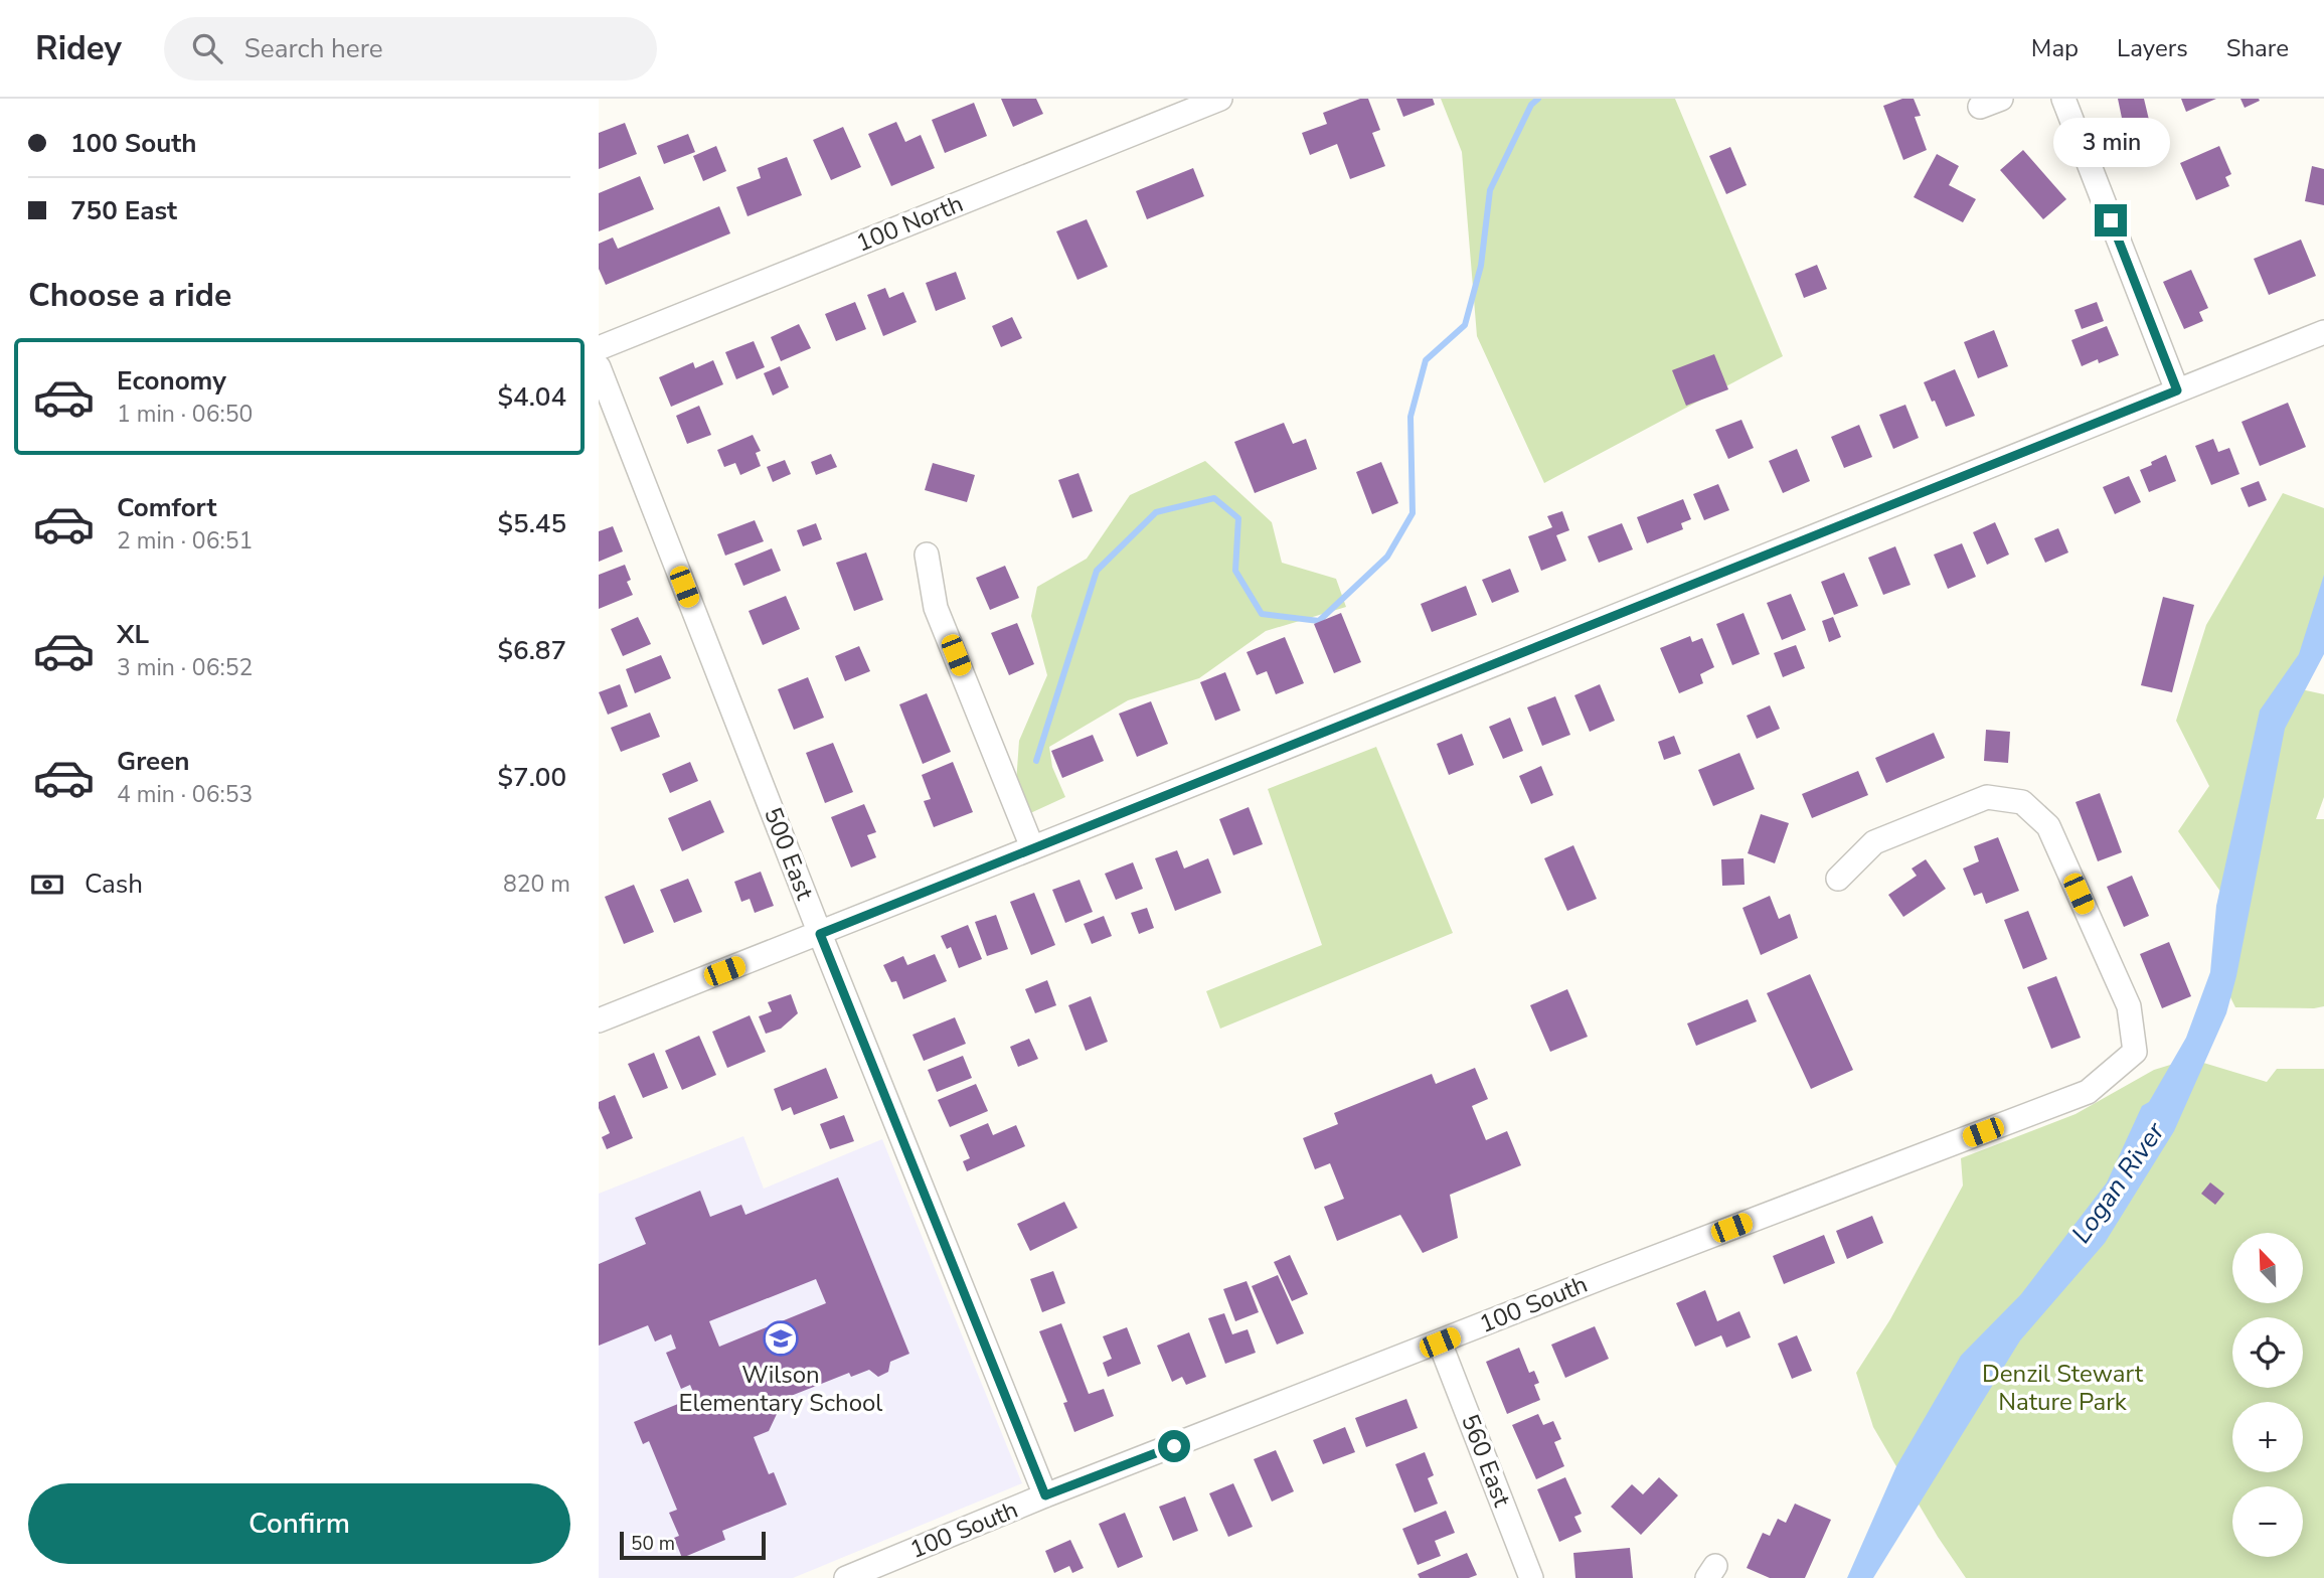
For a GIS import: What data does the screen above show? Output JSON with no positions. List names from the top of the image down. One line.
{"streets":{"street":["100 North","500 East","100 South","560 East"]},"crossings":[["500 East","100 South"],["100 South","560 East"]],"water":["Logan River"],"parks":["Denzil Stewart Nature Park"],"places":{"school or university":["Wilson Elementary School"]},"scale_bar":"50 m","north":"top left","page":{"header":"Ridey","search":"Search here","nav":["Map","Layers","Share"],"banner":["100 South","750 East"],"bubble":"3 min","heading":"Choose a ride","list":[{"name":"Economy","note":"1 min · 06:50","value":"$4.04"},{"name":"Comfort","note":"2 min · 06:51","value":"$5.45"},{"name":"XL","note":"3 min · 06:52","value":"$6.87"},{"name":"Green","note":"4 min · 06:53","value":"$7.00"}],"pay":["Cash","820 m"],"map_buttons":["+","−"],"buttons":"Confirm","scale":"50 m"}}
